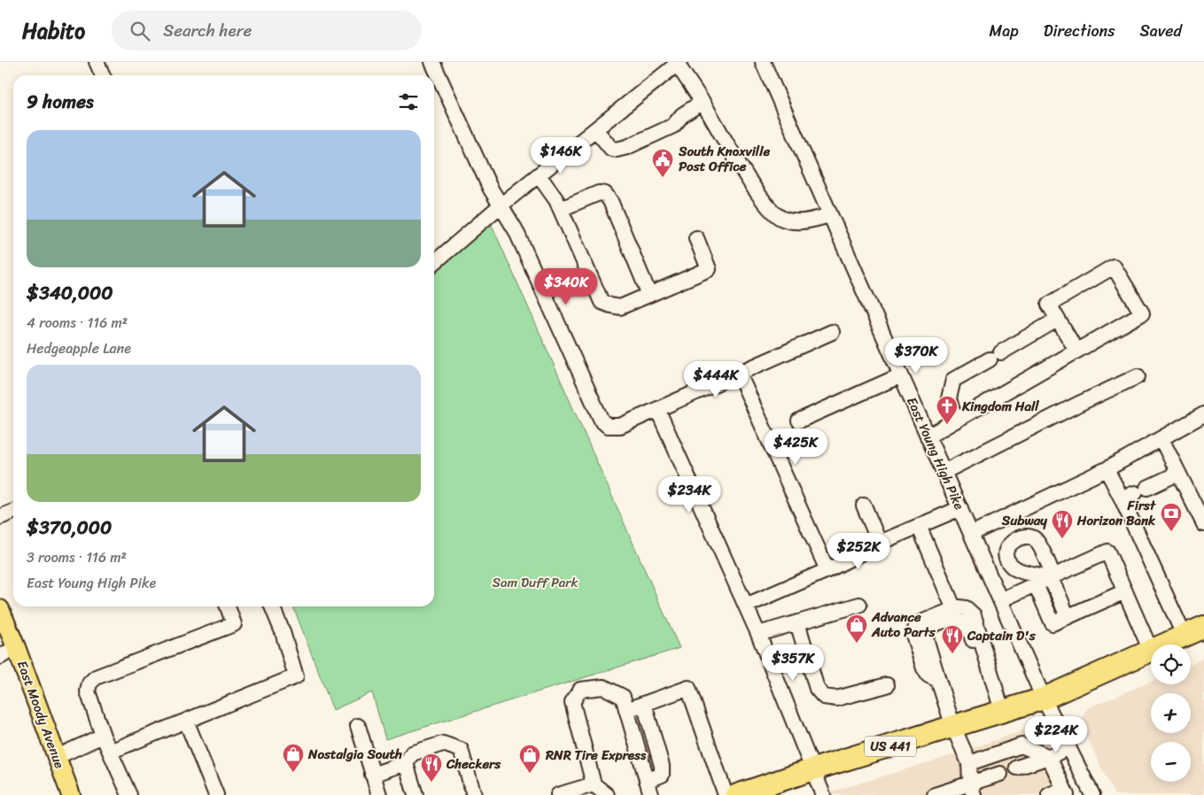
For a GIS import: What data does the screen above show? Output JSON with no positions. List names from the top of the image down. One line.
{"streets":{"highway":["US 441"],"main road":["East Moody Avenue"],"street":["East Young High Pike"]},"crossings":[["East Young High Pike","US 441"]],"parks":["Sam Duff Park"],"places":{"public building":["South Knoxville Post Office"],"church":["Kingdom Hall"],"bank":["First Horizon Bank"],"restaurant":["Subway","Captain D's","Checkers"],"shop":["Advance Auto Parts","Nostalgia South","RNR Tire Express"]},"page":{"header":"Habito","search":"Search here","nav":["Map","Directions","Saved"],"heading":"9 homes","list":[{"name":"$340,000","note":"4 rooms · 116 m² · Hedgeapple Lane"},{"name":"$370,000","note":"3 rooms · 116 m² · East Young High Pike"}],"price":["$146K","$340K","$370K","$444K","$425K","$234K","$252K","$357K","$224K"],"map_buttons":["+","−"]}}
